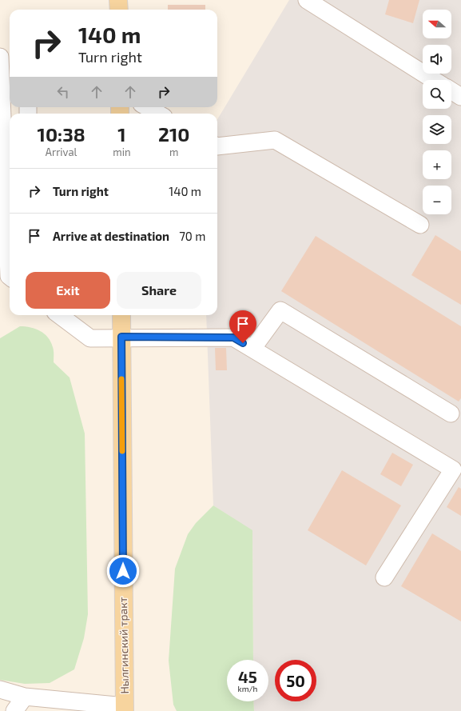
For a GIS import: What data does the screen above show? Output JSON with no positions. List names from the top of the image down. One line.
{"streets":{"main road":["Нылгинский тракт"]},"north":"left","page":{"map_buttons":["+","−"],"turn":["140 m","Turn right"],"eta":["10:38","Arrival","1","min","210","m"],"list":[{"name":"Turn right","value":"140 m"},{"name":"Arrive at destination","value":"70 m"}],"buttons":["Exit","Share"],"speed":"45 km/h","limit":"50"}}
